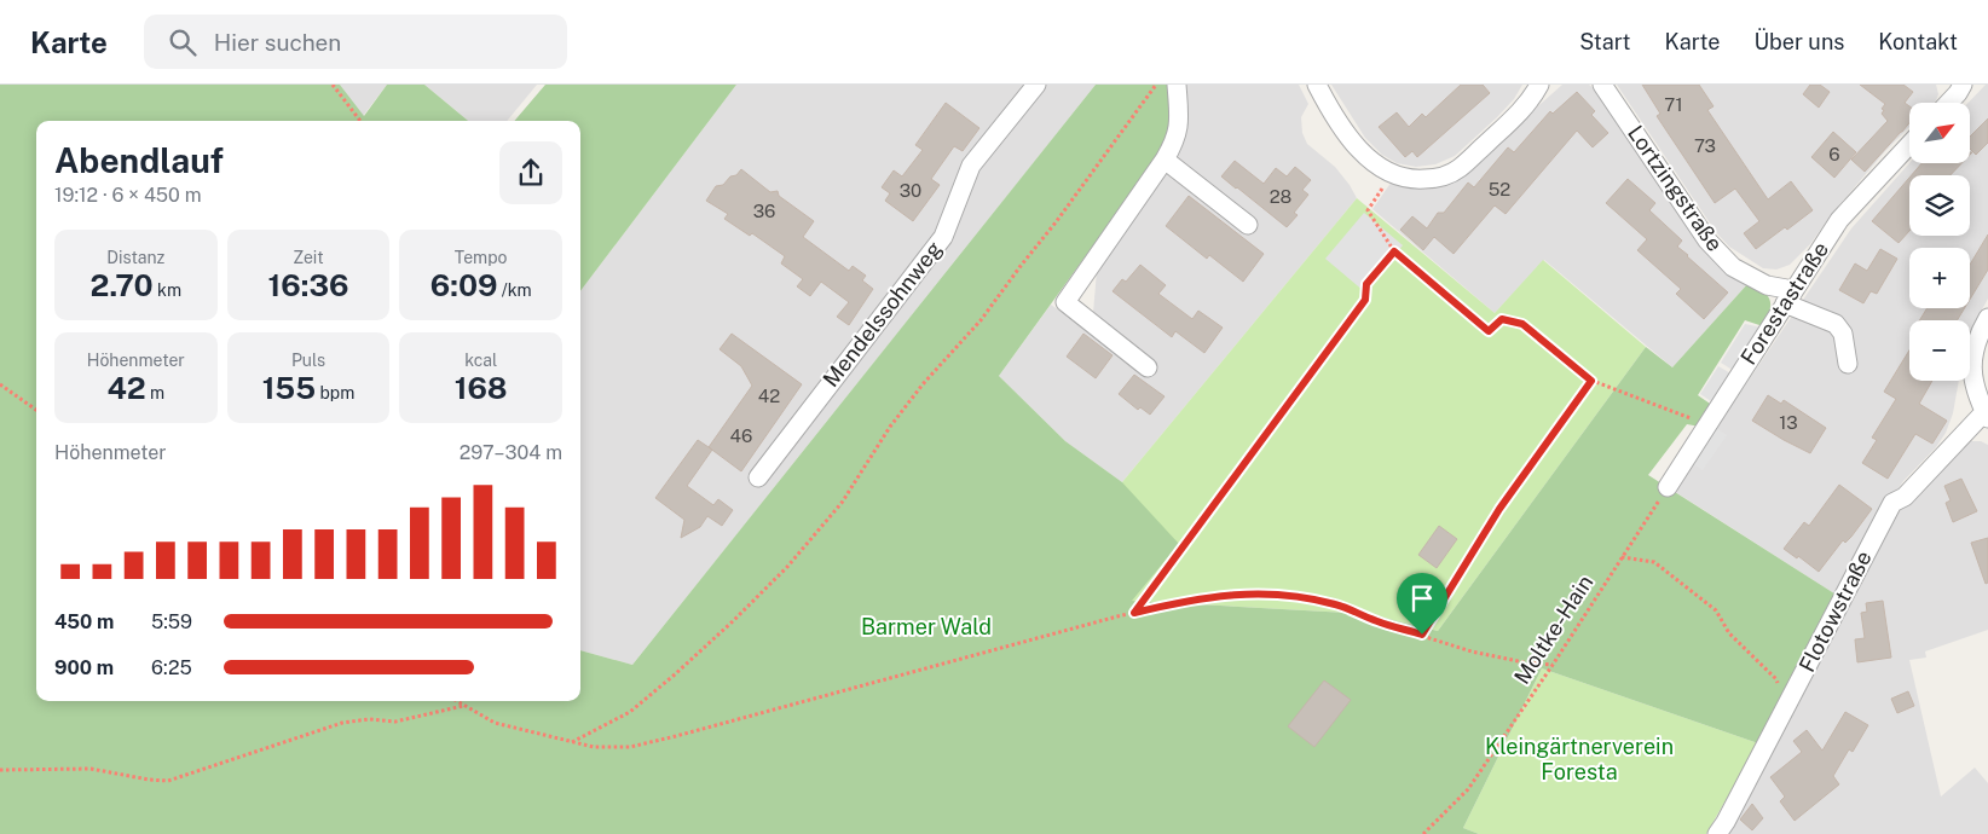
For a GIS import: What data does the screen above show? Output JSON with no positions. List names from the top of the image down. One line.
{"streets":{"street":["Lortzingstraße","Forestastraße","Mendelssohnweg","Flotowstraße"],"path":["Moltke-Hain"]},"crossings":[["Lortzingstraße","Forestastraße"],["Forestastraße","Moltke-Hain"]],"parks":["Barmer Wald","Kleingärtnerverein Foresta"],"house_numbers":["71","73","6","52","30","28","36","42","13","46"],"north":"top right","page":{"header":"Karte","search":"Hier suchen","nav":["Start","Karte","Über uns","Kontakt"],"map_buttons":["+","−"],"heading":["Abendlauf","19:12 · 6 × 450 m"],"stats":[["Distanz","2.70 km"],["Zeit","16:36"],["Tempo","6:09 /km"],["Höhenmeter","42 m"],["Puls","155 bpm"],["kcal","168"]],"chart":["Höhenmeter","297–304 m"],"list":[{"name":"450 m","note":"5:59"},{"name":"900 m","note":"6:25"}]}}
